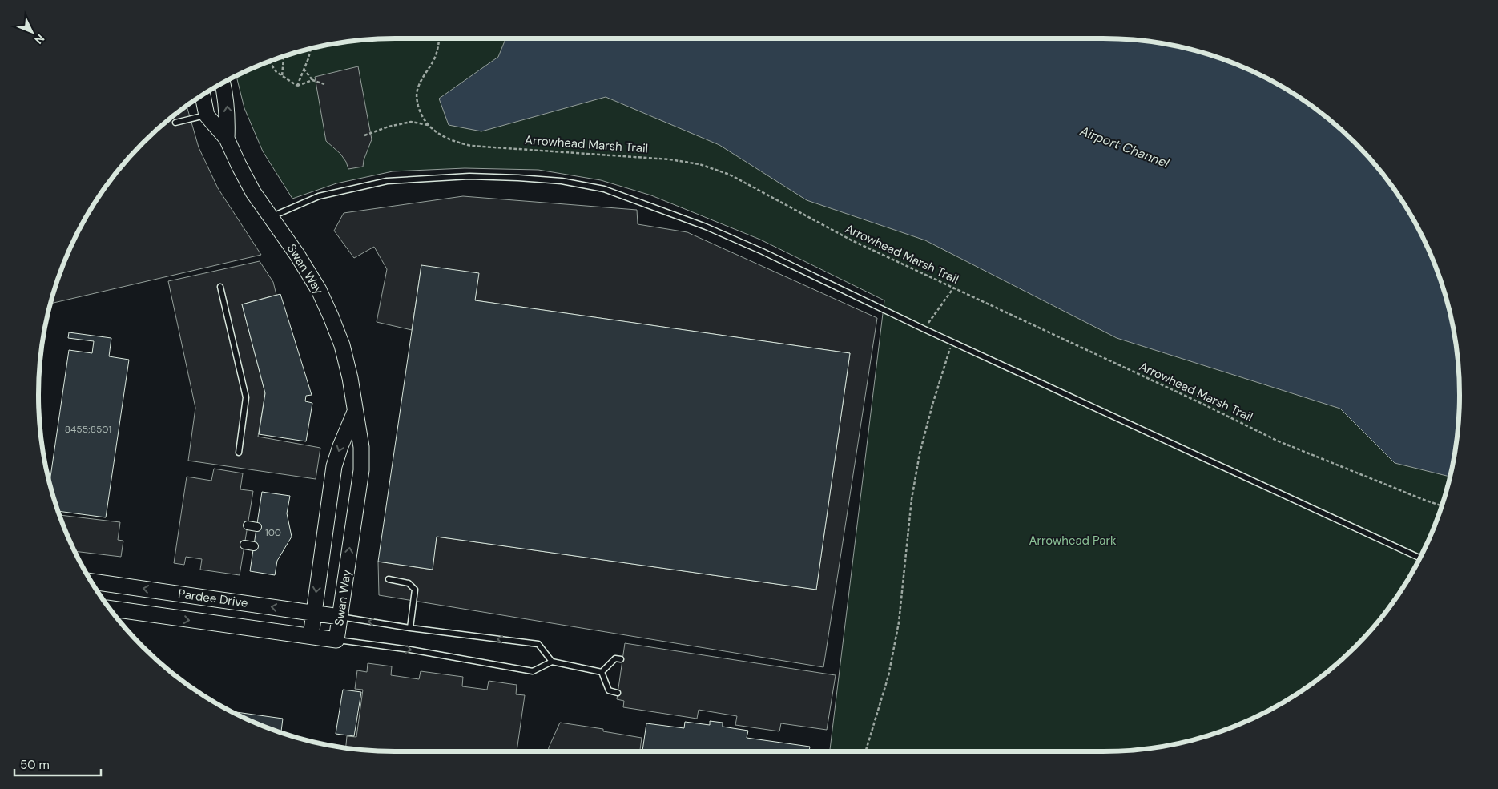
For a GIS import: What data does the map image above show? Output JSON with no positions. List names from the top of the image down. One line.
{"streets":{"main road":["Swan Way","Pardee Drive"],"path":["Arrowhead Marsh Trail"]},"crossings":[["Swan Way","Pardee Drive"]],"water":["Airport Channel"],"parks":["Arrowhead Park"],"house_numbers":["8455;8501","100"],"scale_bar":"50 m","north":"bottom right"}
